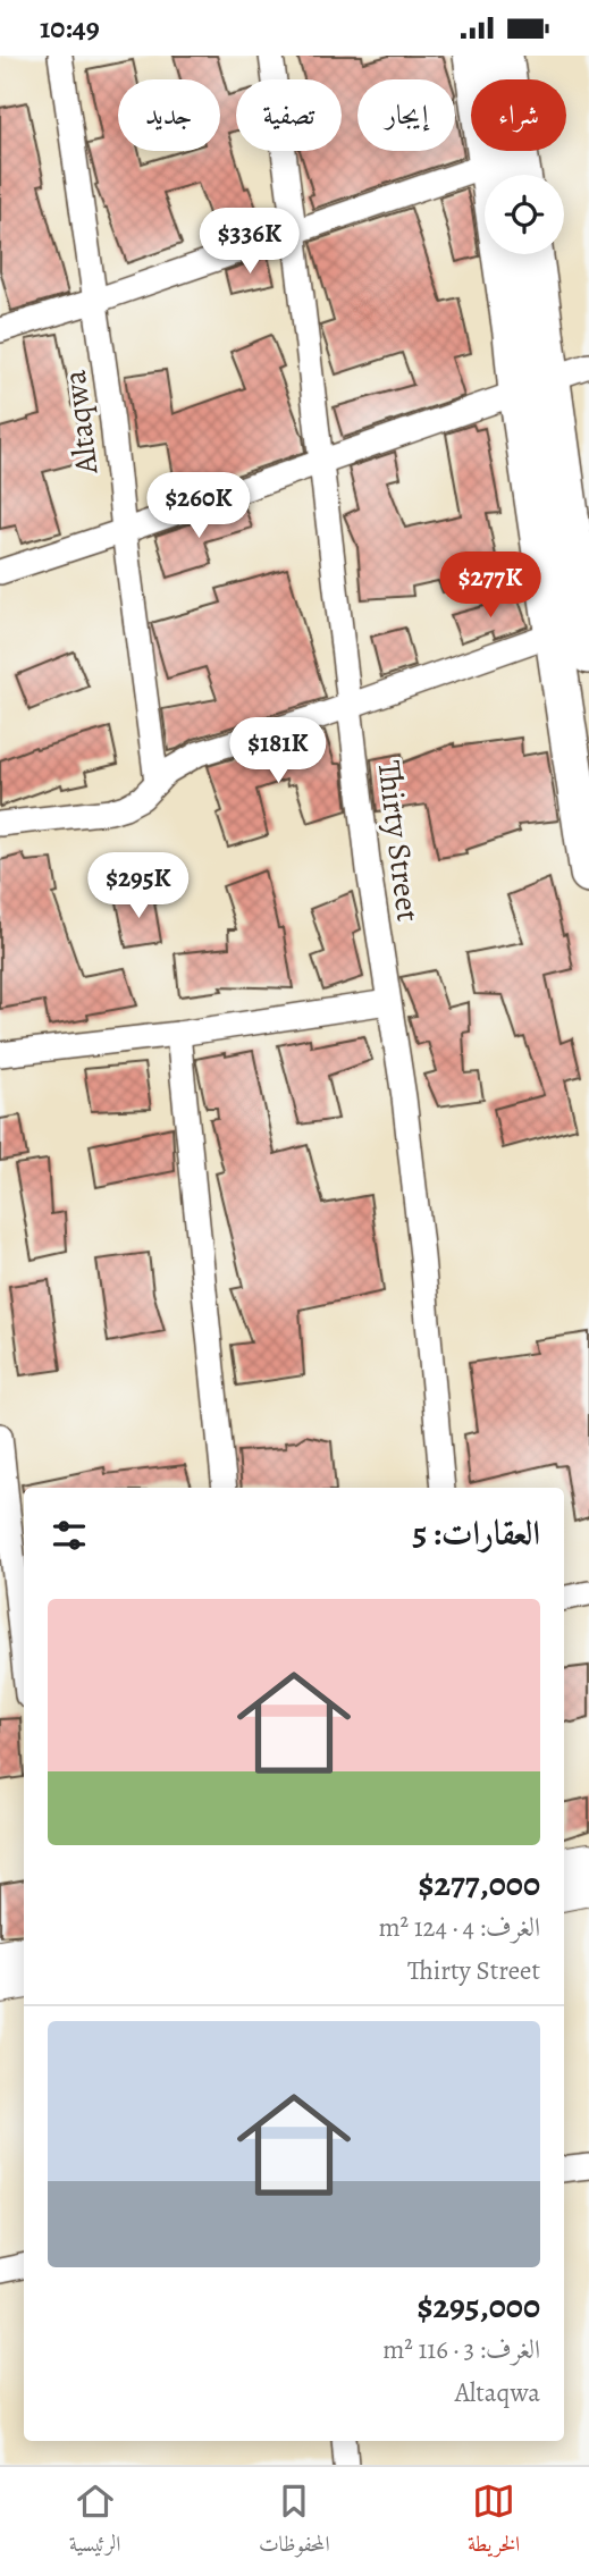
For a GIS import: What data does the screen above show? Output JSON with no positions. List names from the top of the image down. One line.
{"streets":{"street":["Altaqwa","Thirty Street"]},"page":{"status":"10:49","chip":["شراء","إيجار","تصفية","جديد"],"price":["$336K","$260K","$277K","$181K","$295K"],"heading":"العقارات: 5","list":[{"name":"$277,000","note":"الغرف: 4 · 124 m² · Thirty Street"},{"name":"$295,000","note":"الغرف: 3 · 116 m² · Altaqwa"}],"tabs":["الخريطة","المحفوظات","الرئيسية"]}}
